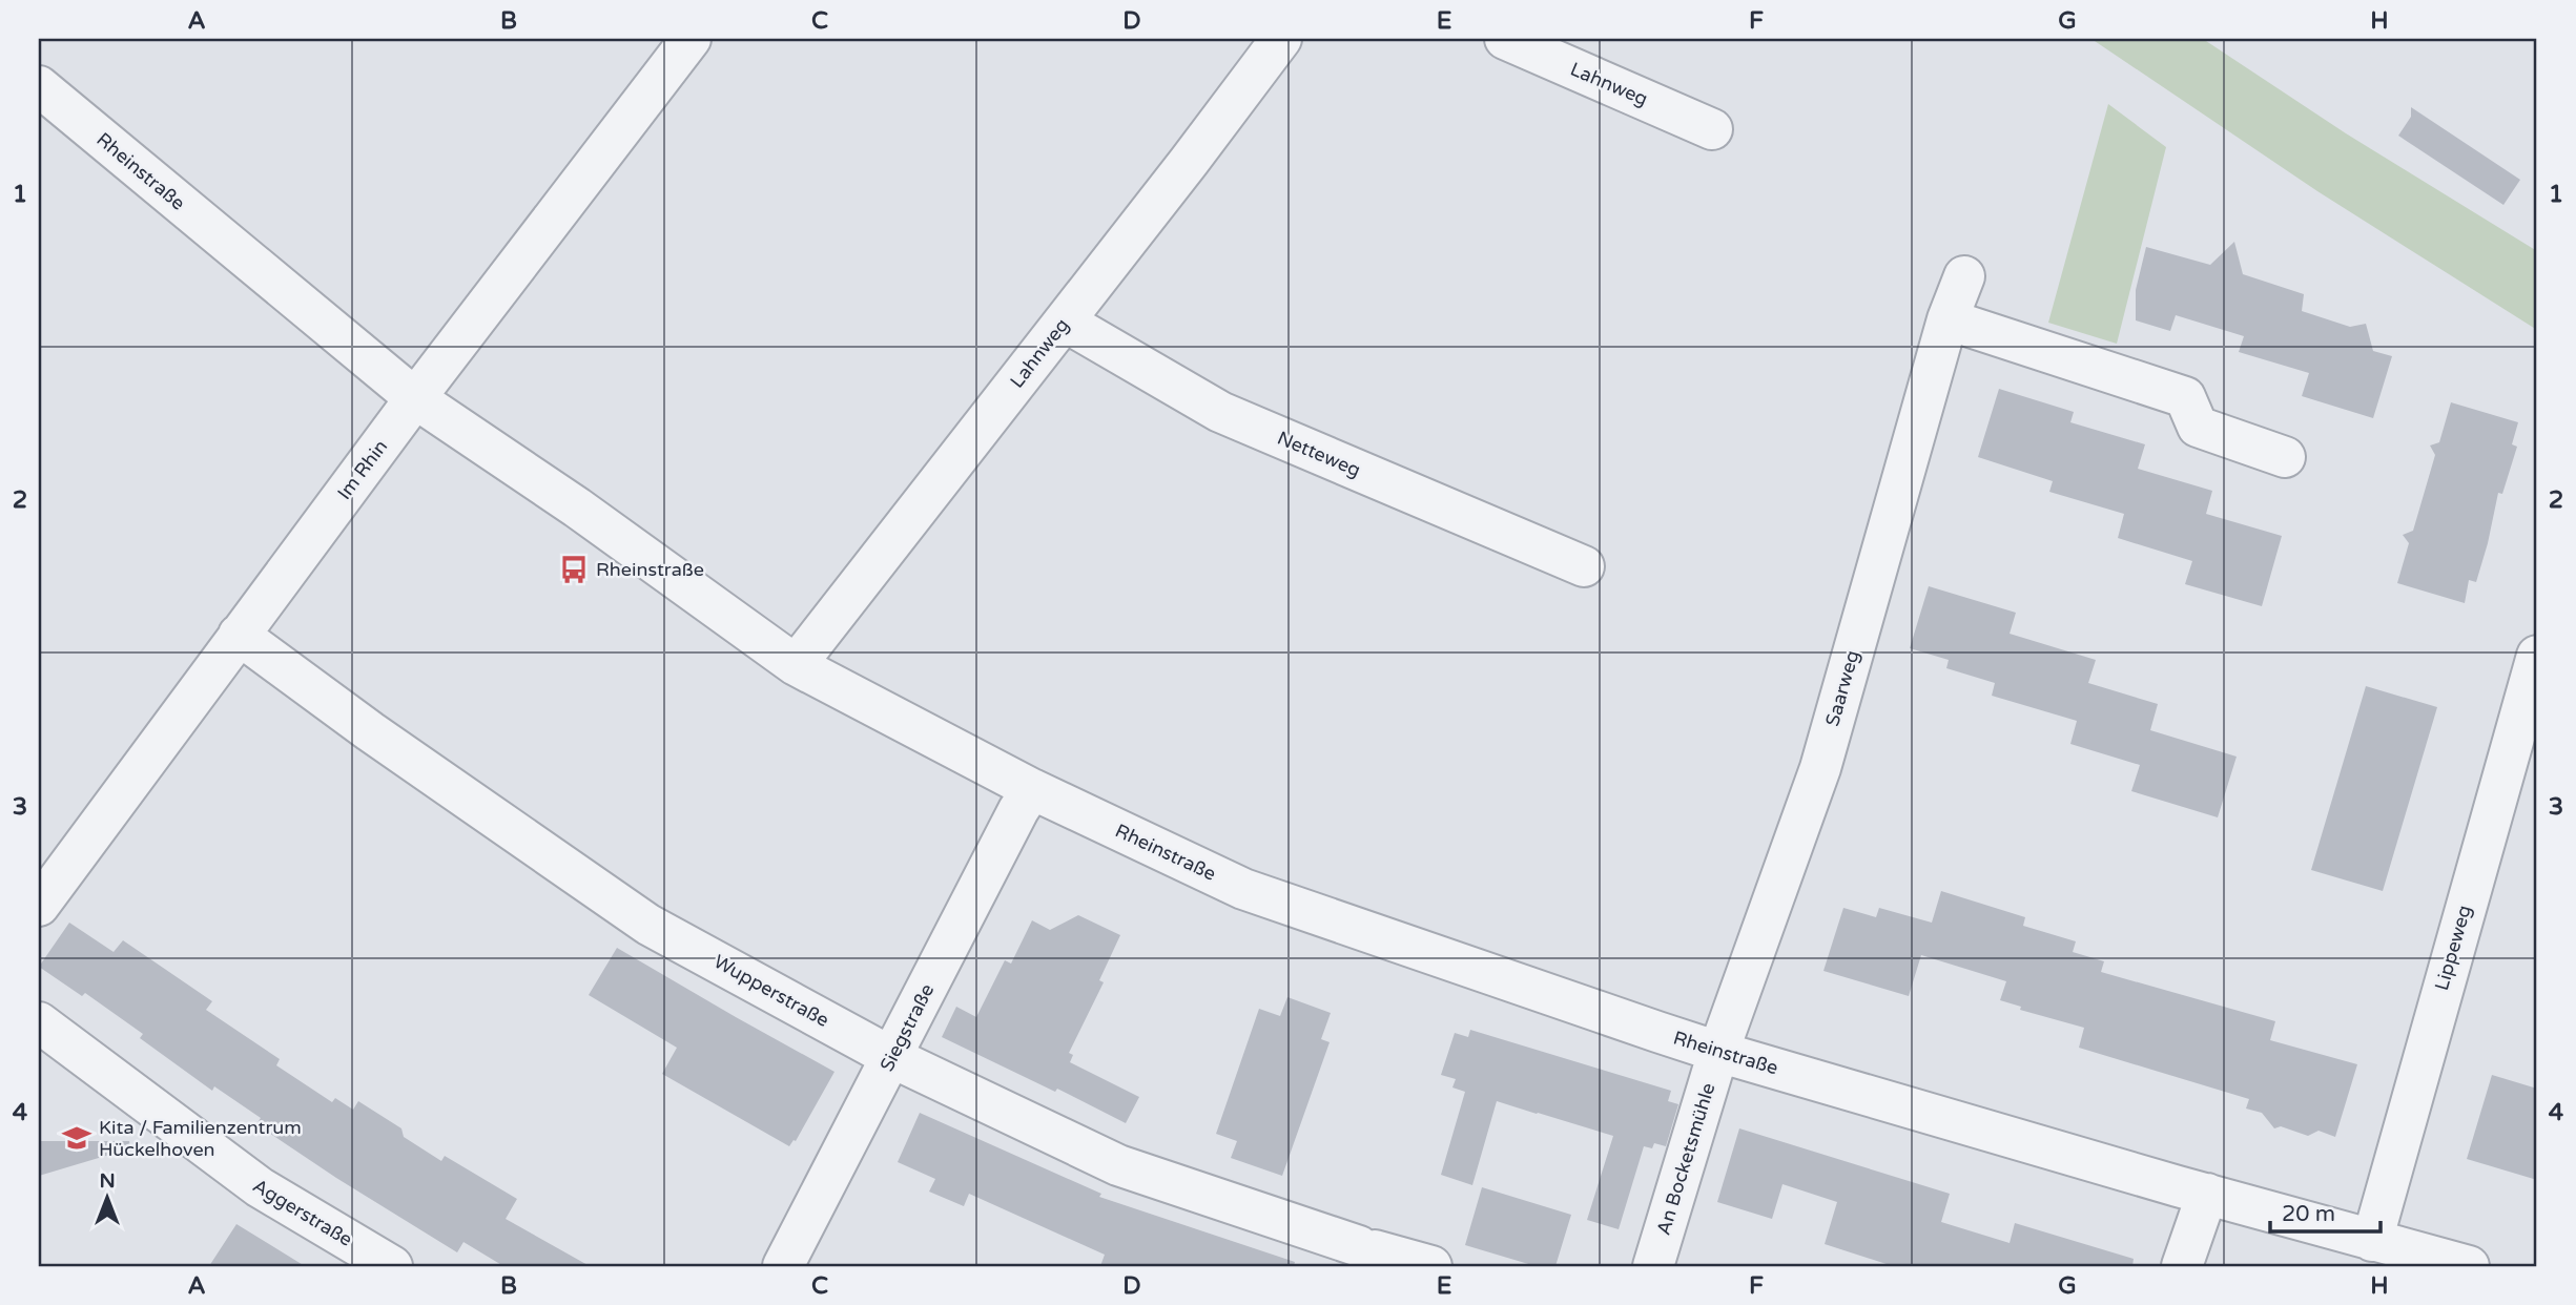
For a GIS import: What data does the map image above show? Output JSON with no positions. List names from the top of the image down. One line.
{"streets":{"street":["Lahnweg","Rheinstraße","Netteweg","Im Rhin","Saarweg","Lippeweg","Wupperstraße","Siegstraße","An Bocketsmühle","Aggerstraße"]},"crossings":[["Lahnweg","Rheinstraße"],["Lahnweg","Netteweg"],["Rheinstraße","Im Rhin"],["Rheinstraße","Saarweg"],["Rheinstraße","Lippeweg"],["Rheinstraße","Siegstraße"],["Rheinstraße","An Bocketsmühle"],["Im Rhin","Wupperstraße"],["Saarweg","An Bocketsmühle"],["Wupperstraße","Siegstraße"]],"places":{"bus stop":["Rheinstraße"],"school or university":["Kita / Familienzentrum Hückelhoven"]},"scale_bar":"20 m","north":"top","grid":{"columns":["A","B","C","D","E","F","G","H"],"rows":["1","2","3","4"]}}
